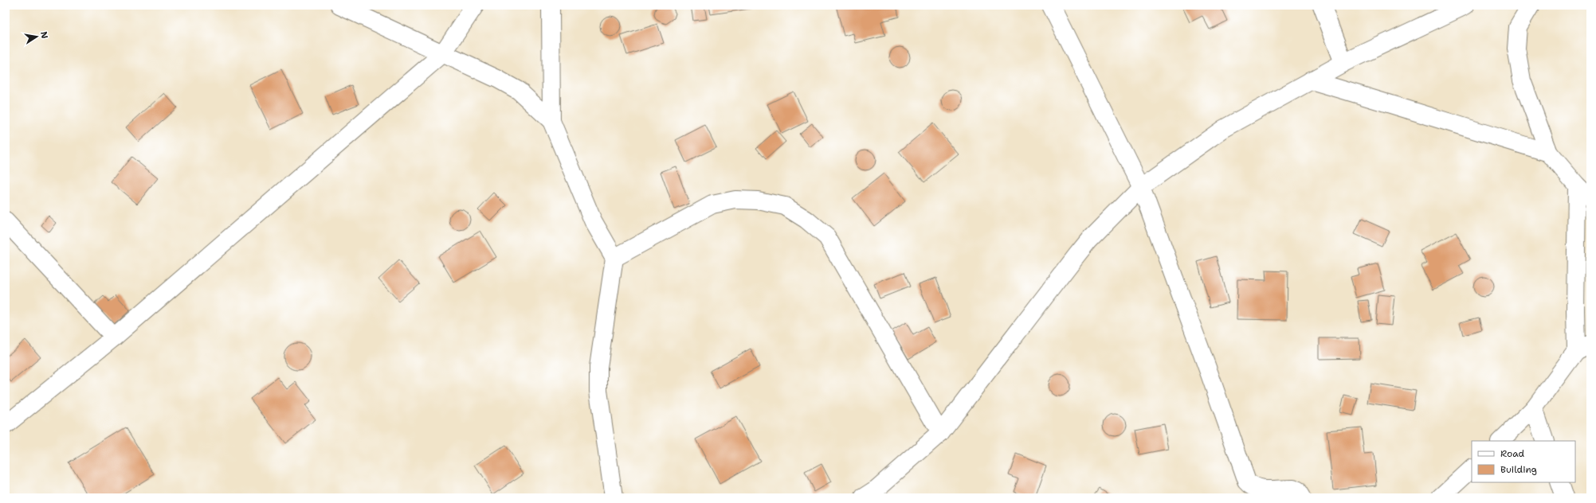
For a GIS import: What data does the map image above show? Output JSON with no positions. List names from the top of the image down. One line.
{"legend":["Road","Building"],"north":"right"}
